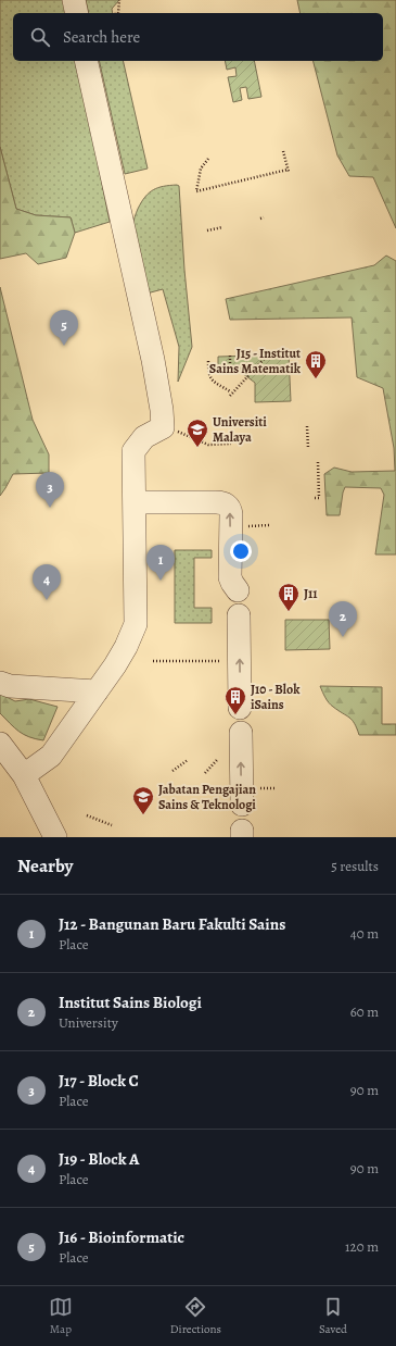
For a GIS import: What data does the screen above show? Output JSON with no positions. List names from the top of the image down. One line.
{"places":{"building":["J15 - Institut Sains Matematik","J11","J10 - Blok iSains"],"school or university":["Universiti Malaya","Jabatan Pengajian Sains & Teknologi"]},"page":{"search":"Search here","pins":["5","3","1","4","2"],"heading":["Nearby","5 results"],"list":[{"mark":"1","name":"J12 - Bangunan Baru Fakulti Sains","note":"Place","value":"40 m"},{"mark":"2","name":"Institut Sains Biologi","note":"University","value":"60 m"},{"mark":"3","name":"J17 - Block C","note":"Place","value":"90 m"},{"mark":"4","name":"J19 - Block A","note":"Place","value":"90 m"},{"mark":"5","name":"J16 - Bioinformatic","note":"Place","value":"120 m"}],"nav":["Map","Directions","Saved"]}}
